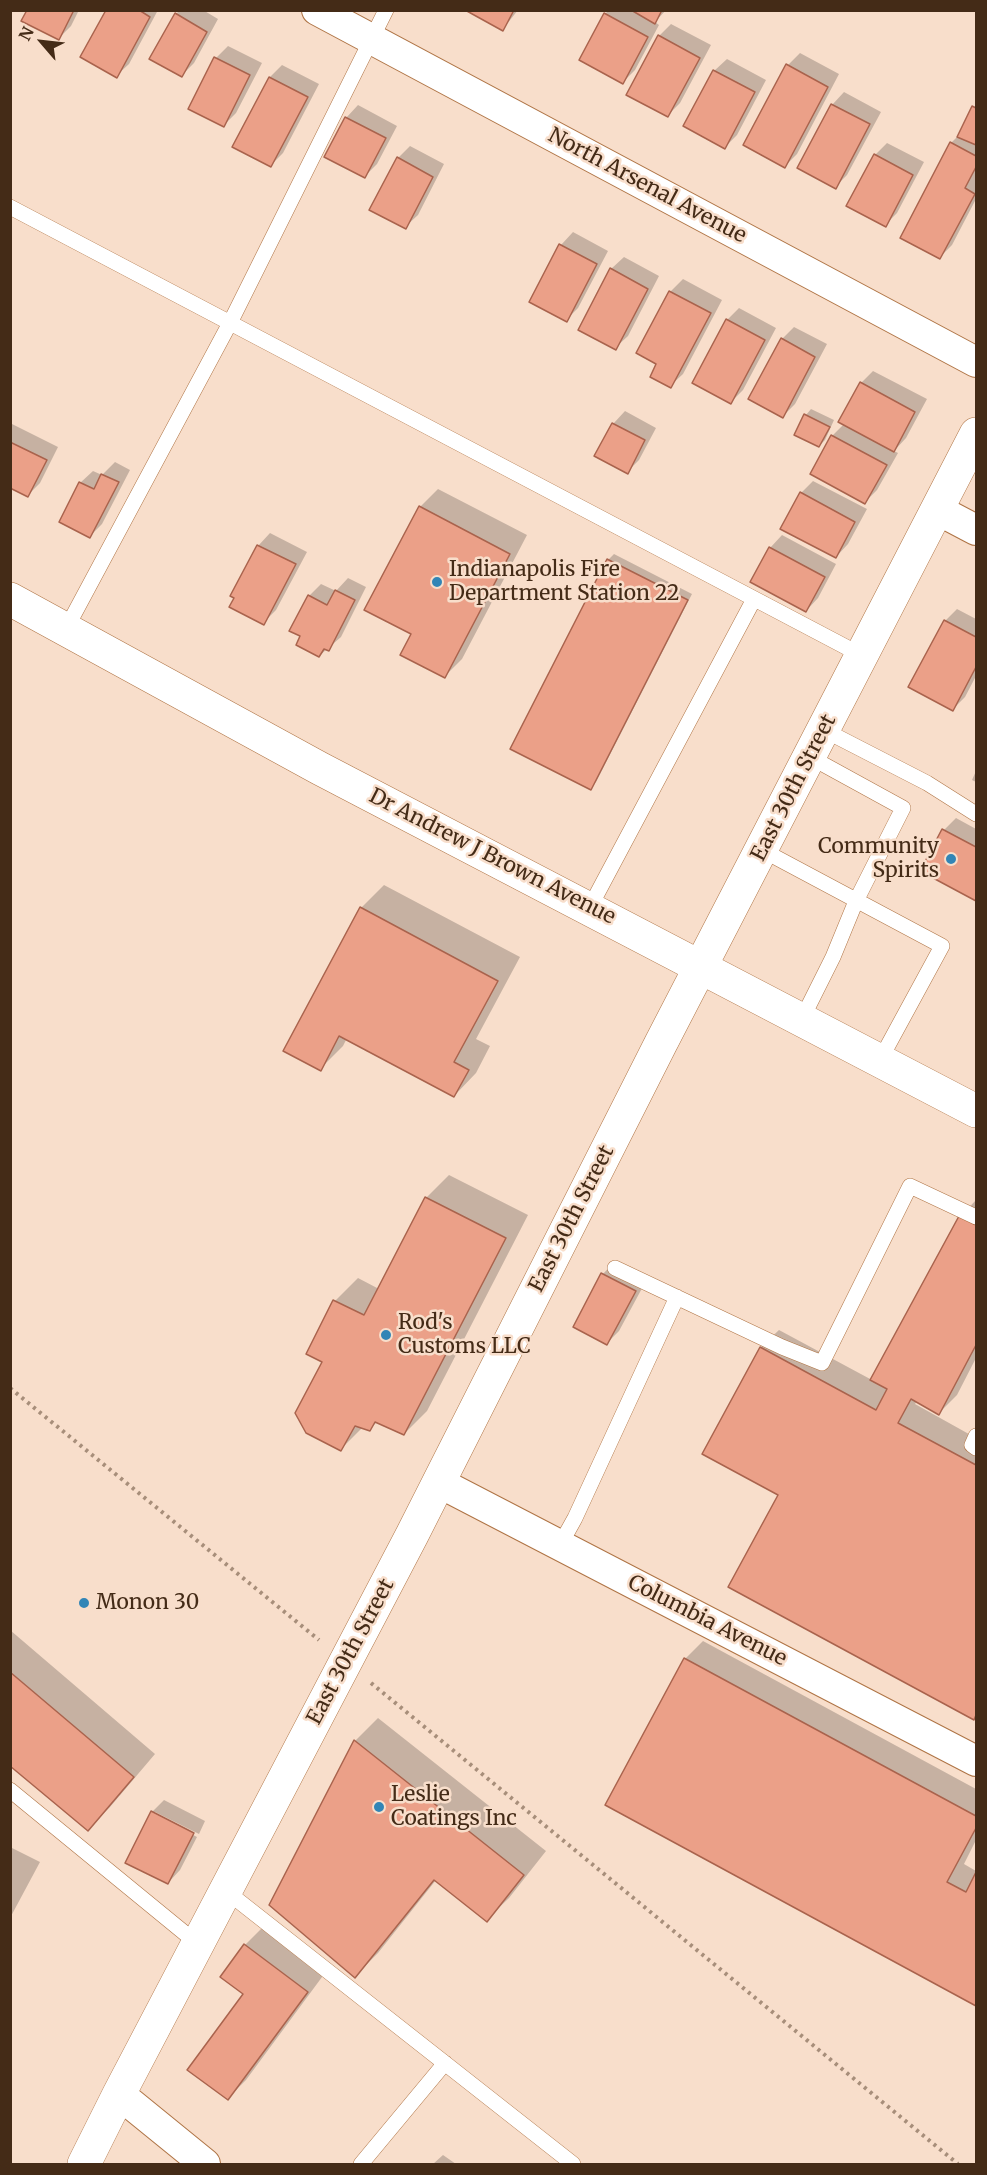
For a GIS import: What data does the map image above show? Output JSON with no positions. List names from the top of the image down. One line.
{"streets":{"main road":["East 30th Street","Dr Andrew J Brown Avenue"],"street":["North Arsenal Avenue","Columbia Avenue"]},"crossings":[["East 30th Street","Dr Andrew J Brown Avenue"],["East 30th Street","Columbia Avenue"]],"places":["Indianapolis Fire Department Station 22","Community Spirits","Rod's Customs LLC","Monon 30","Leslie Coatings Inc"],"north":"top left"}
